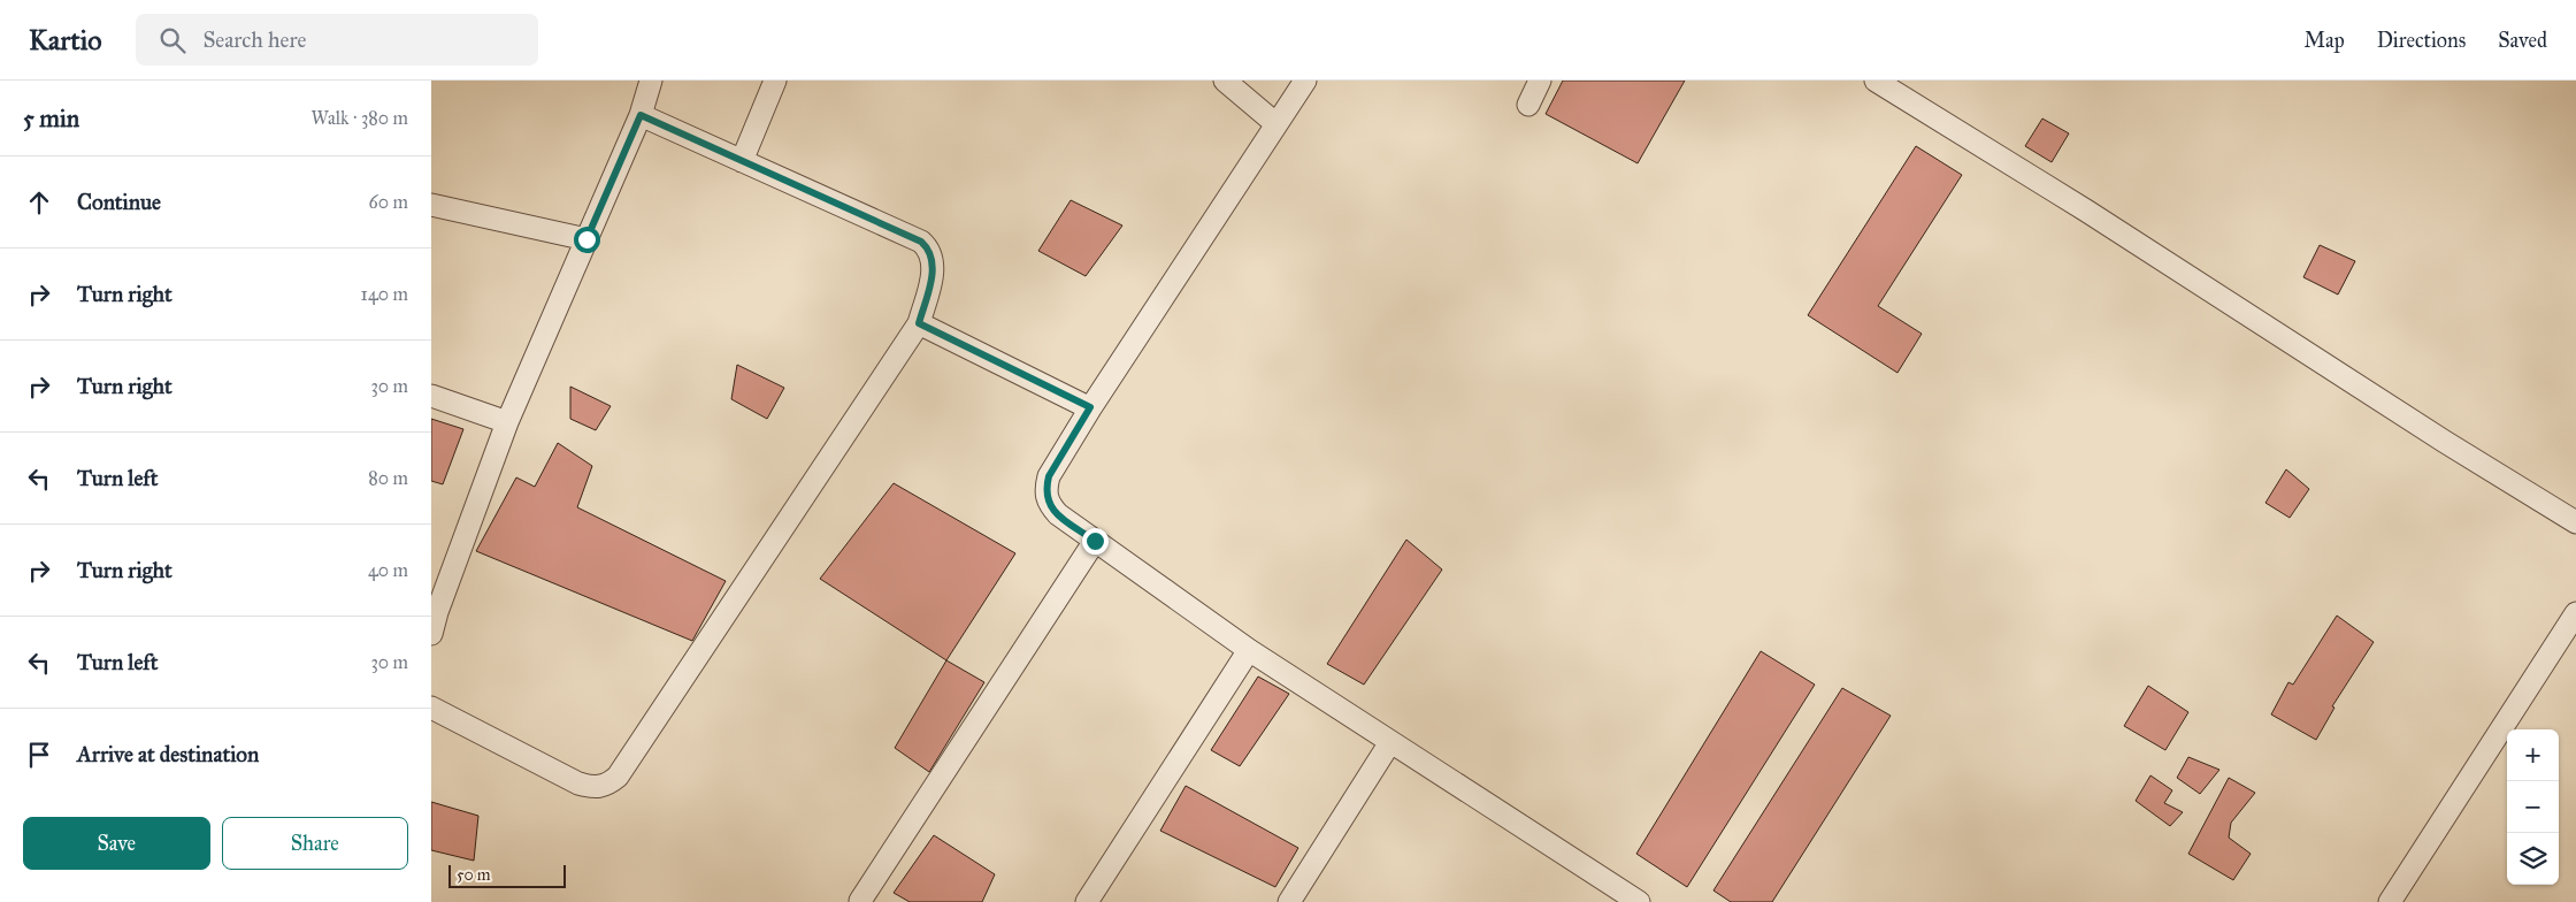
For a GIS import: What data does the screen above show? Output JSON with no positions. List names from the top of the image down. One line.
{"scale_bar":"50 m","page":{"header":"Kartio","search":"Search here","nav":["Map","Directions","Saved"],"heading":["5 min","Walk · 380 m"],"list":[["Continue","60 m"],["Turn right","140 m"],["Turn right","30 m"],["Turn left","80 m"],["Turn right","40 m"],["Turn left","30 m"],"Arrive at destination"],"map_buttons":["+","−"],"buttons":["Save","Share"],"scale":"50 m"}}
